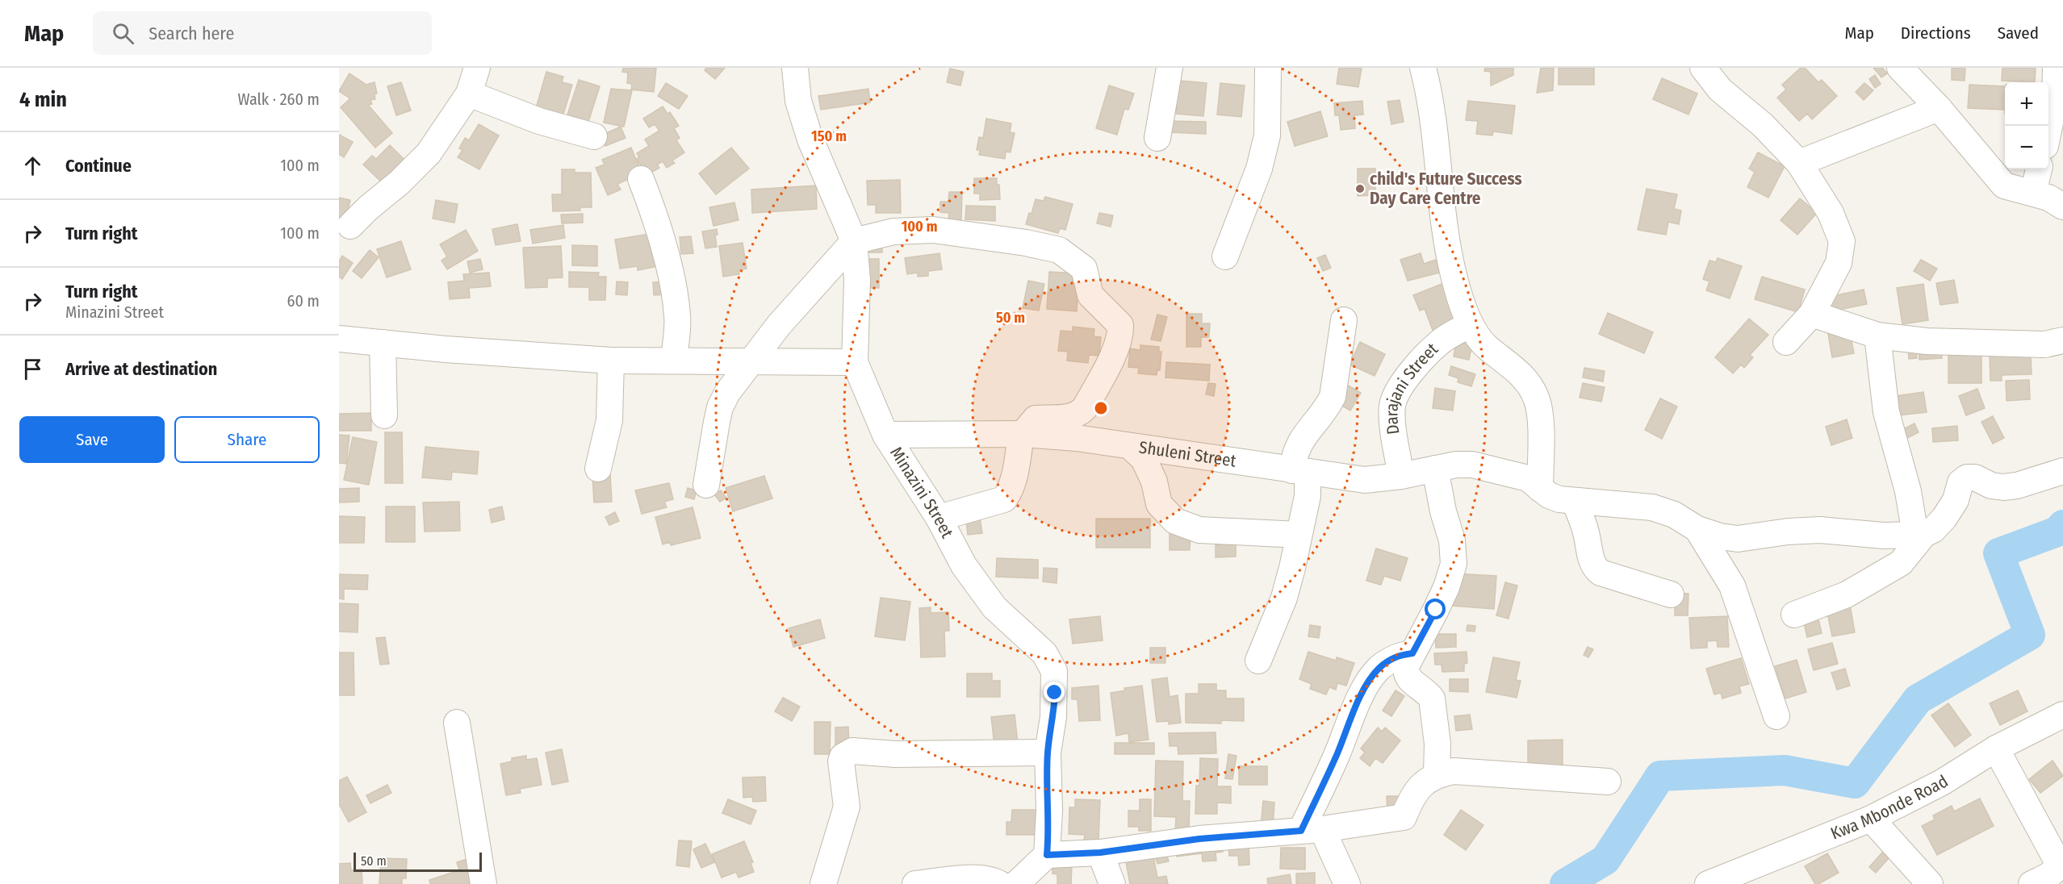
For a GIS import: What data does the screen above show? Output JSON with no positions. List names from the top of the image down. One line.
{"streets":{"street":["Darajani Street","Shuleni Street","Minazini Street","Kwa Mbonde Road"]},"crossings":[["Darajani Street","Shuleni Street"],["Shuleni Street","Minazini Street"]],"places":["child's Future Success Day Care Centre"],"scale_bar":"50 m","page":{"header":"Map","search":"Search here","nav":["Map","Directions","Saved"],"heading":["4 min","Walk · 260 m"],"map_buttons":["+","−"],"list":[["Continue","100 m"],["Turn right","100 m"],["Turn right","Minazini Street","60 m"],"Arrive at destination"],"buttons":["Save","Share"],"scale":"50 m"},"rings":["150 m","100 m","50 m"]}
